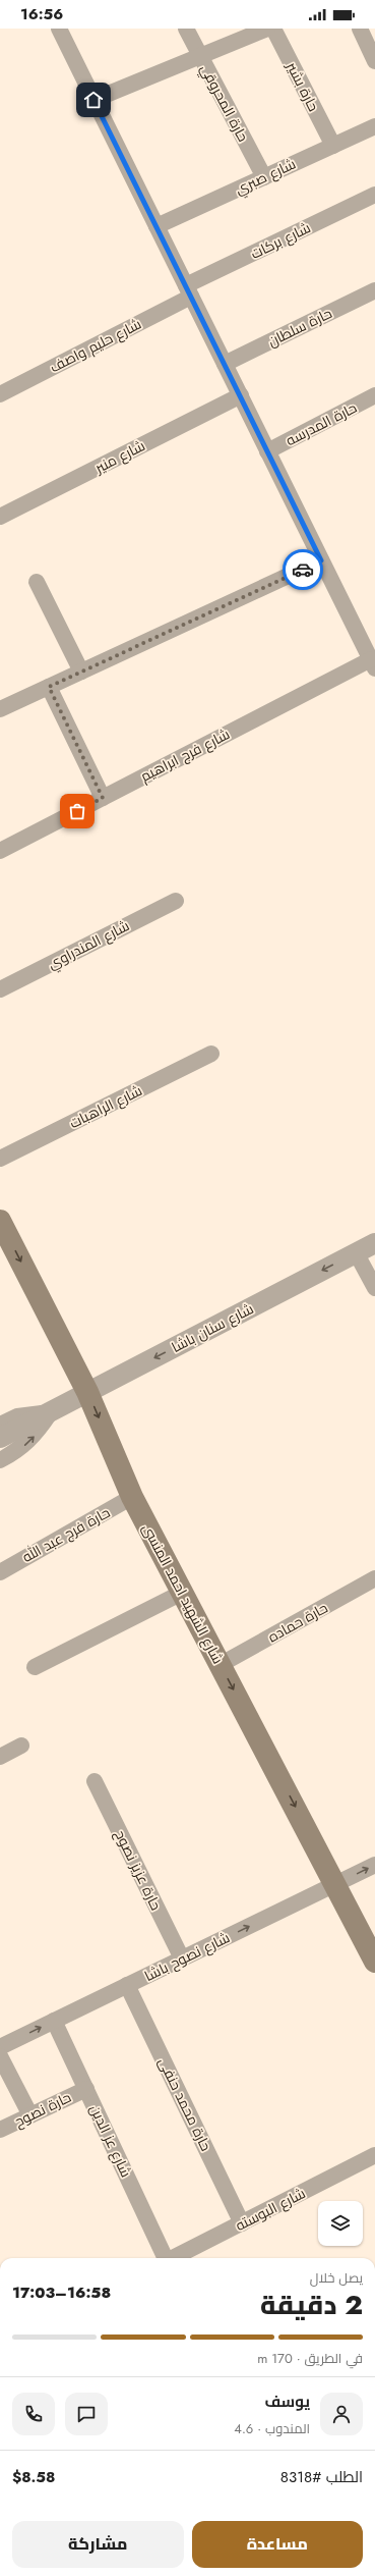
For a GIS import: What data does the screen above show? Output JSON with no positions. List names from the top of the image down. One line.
{"streets":{"main road":["شارع الشهيد احمد المنسى"],"street":["حارة بشير","حارة المحروقي","شارع صبري","شارع بركات","حارة سلطان","شارع حليم واصف","حارة المدرسه","شارع منير","شارع فرج ابراهيم","شارع المندراوي","شارع الراهبات","شارع سنان باشا","حارة فرج عبد الله","حارة حماده","حارة عزيز نصوح","شارع نصوح باشا","حارة محمد حنفى","حارة نصوح","شارع عز الدين","شارع البوسته"]},"crossings":[["حارة بشير","شارع صبري"],["حارة المحروقي","شارع صبري"],["شارع بركات","شارع حليم واصف"],["شارع سنان باشا","شارع الشهيد احمد المنسى"],["حارة فرج عبد الله","شارع الشهيد احمد المنسى"],["شارع الشهيد احمد المنسى","حارة حماده"],["شارع الشهيد احمد المنسى","شارع نصوح باشا"],["حارة عزيز نصوح","شارع نصوح باشا"],["شارع نصوح باشا","حارة محمد حنفى"],["شارع نصوح باشا","شارع عز الدين"],["حارة محمد حنفى","شارع البوسته"],["حارة نصوح","شارع عز الدين"]],"one_way":["شارع الشهيد احمد المنسى","شارع نصوح باشا"],"page":{"status":"16:56","heading":["2 دقيقة","يصل خلال","16:58–17:03"],"panel":["يوسف","المندوب · 4.6","الطلب #8318","$8.58"],"bar":"في الطريق · 170 m","buttons":["مساعدة","مشاركة"]}}
